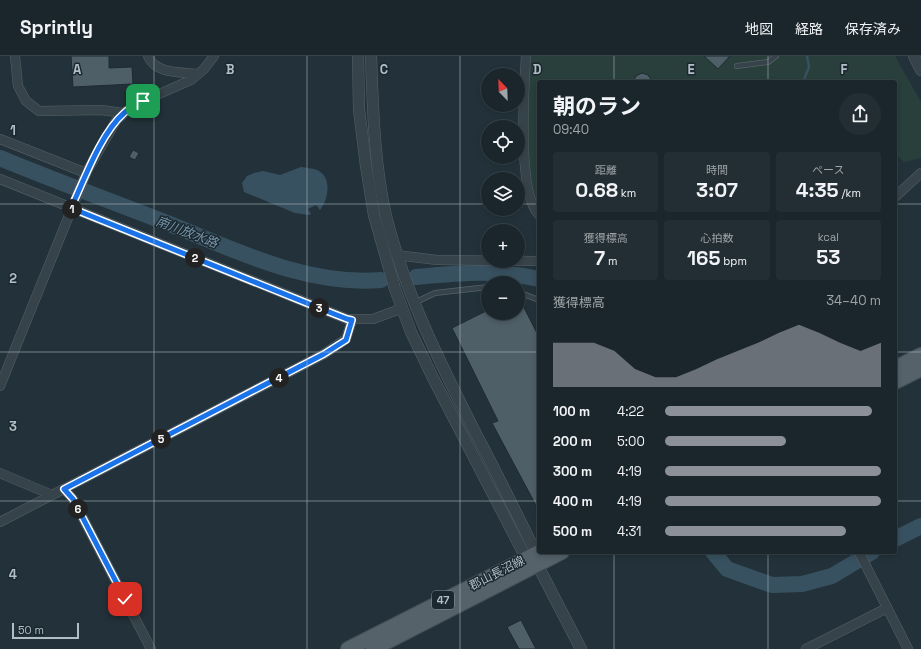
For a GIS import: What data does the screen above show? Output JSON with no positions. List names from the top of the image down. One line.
{"streets":{"main road":["郡山長沼線","47"]},"water":["南川放水路"],"scale_bar":"50 m","north":"top left","page":{"header":"Sprintly","nav":["地図","経路","保存済み"],"map_buttons":["+","−"],"heading":["朝のラン","09:40"],"stats":[["距離","0.68 km"],["時間","3:07"],["ペース","4:35 /km"],["獲得標高","7 m"],["心拍数","165 bpm"],["kcal","53"]],"pins":["1","2","3","4","5","6"],"chart":["獲得標高","34–40 m"],"list":[{"name":"100 m","note":"4:22"},{"name":"200 m","note":"5:00"},{"name":"300 m","note":"4:19"},{"name":"400 m","note":"4:19"},{"name":"500 m","note":"4:31"}],"scale":"50 m"},"grid":{"columns":["A","B","C","D","E","F"],"rows":["1","2","3","4"]}}
